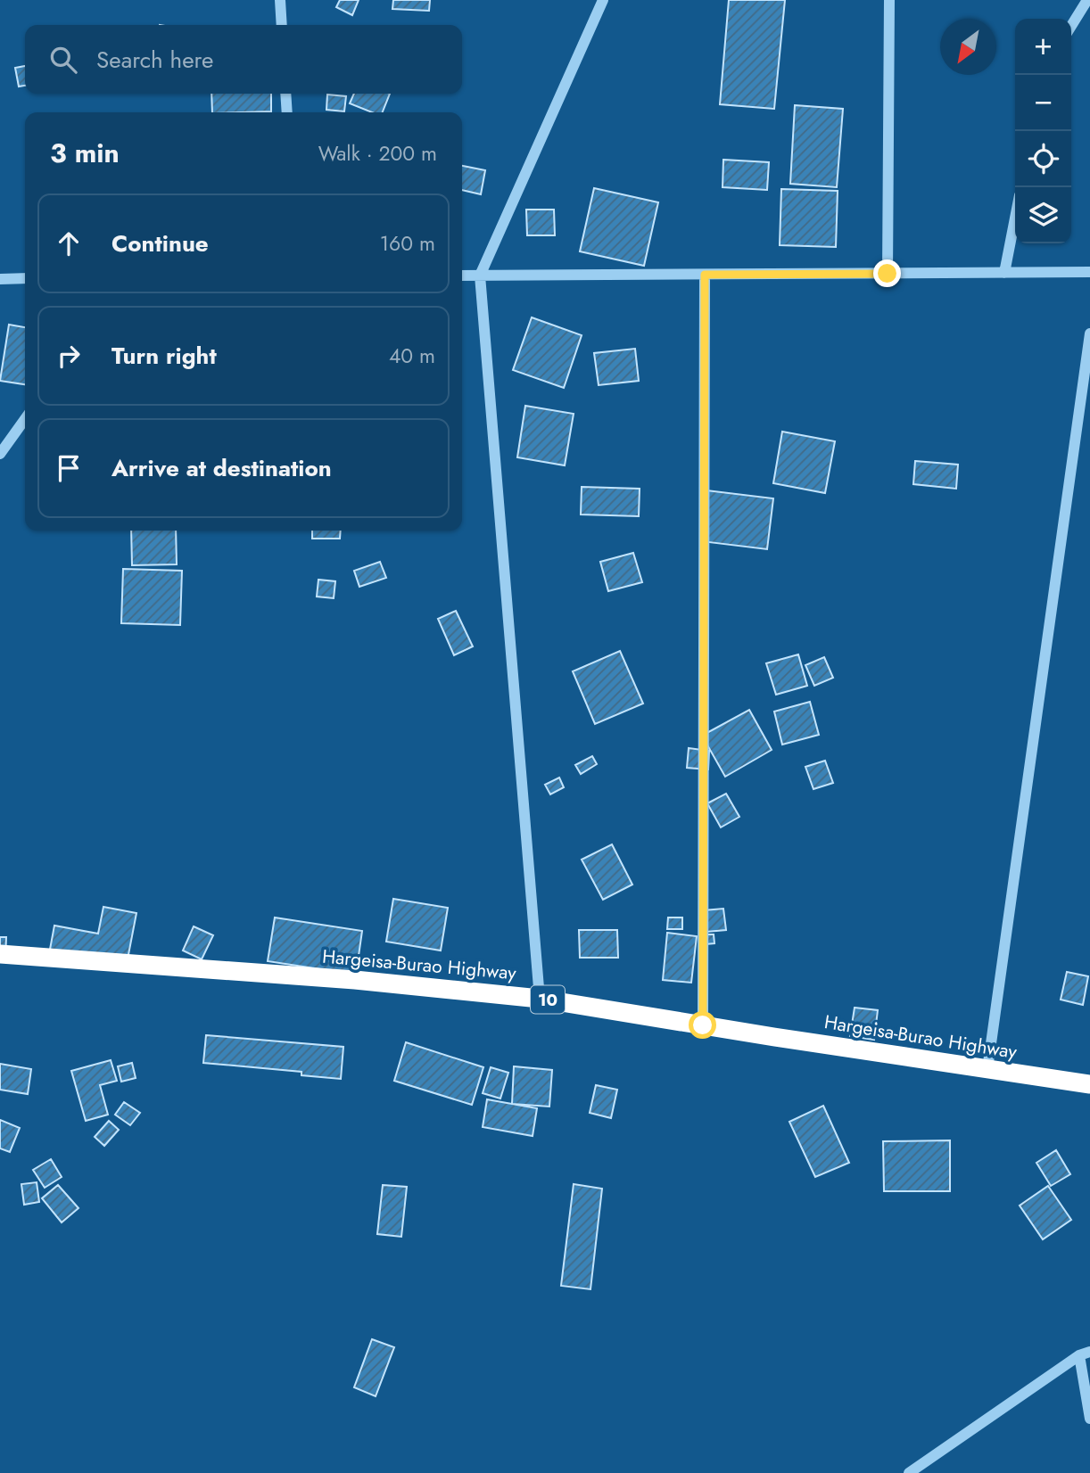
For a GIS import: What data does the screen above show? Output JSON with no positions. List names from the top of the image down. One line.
{"streets":{"highway":["Hargeisa-Burao Highway","10"]},"north":"bottom left","page":{"map_buttons":["+","−"],"search":"Search here","heading":["3 min","Walk · 200 m"],"list":[["Continue","160 m"],["Turn right","40 m"],"Arrive at destination"]}}
